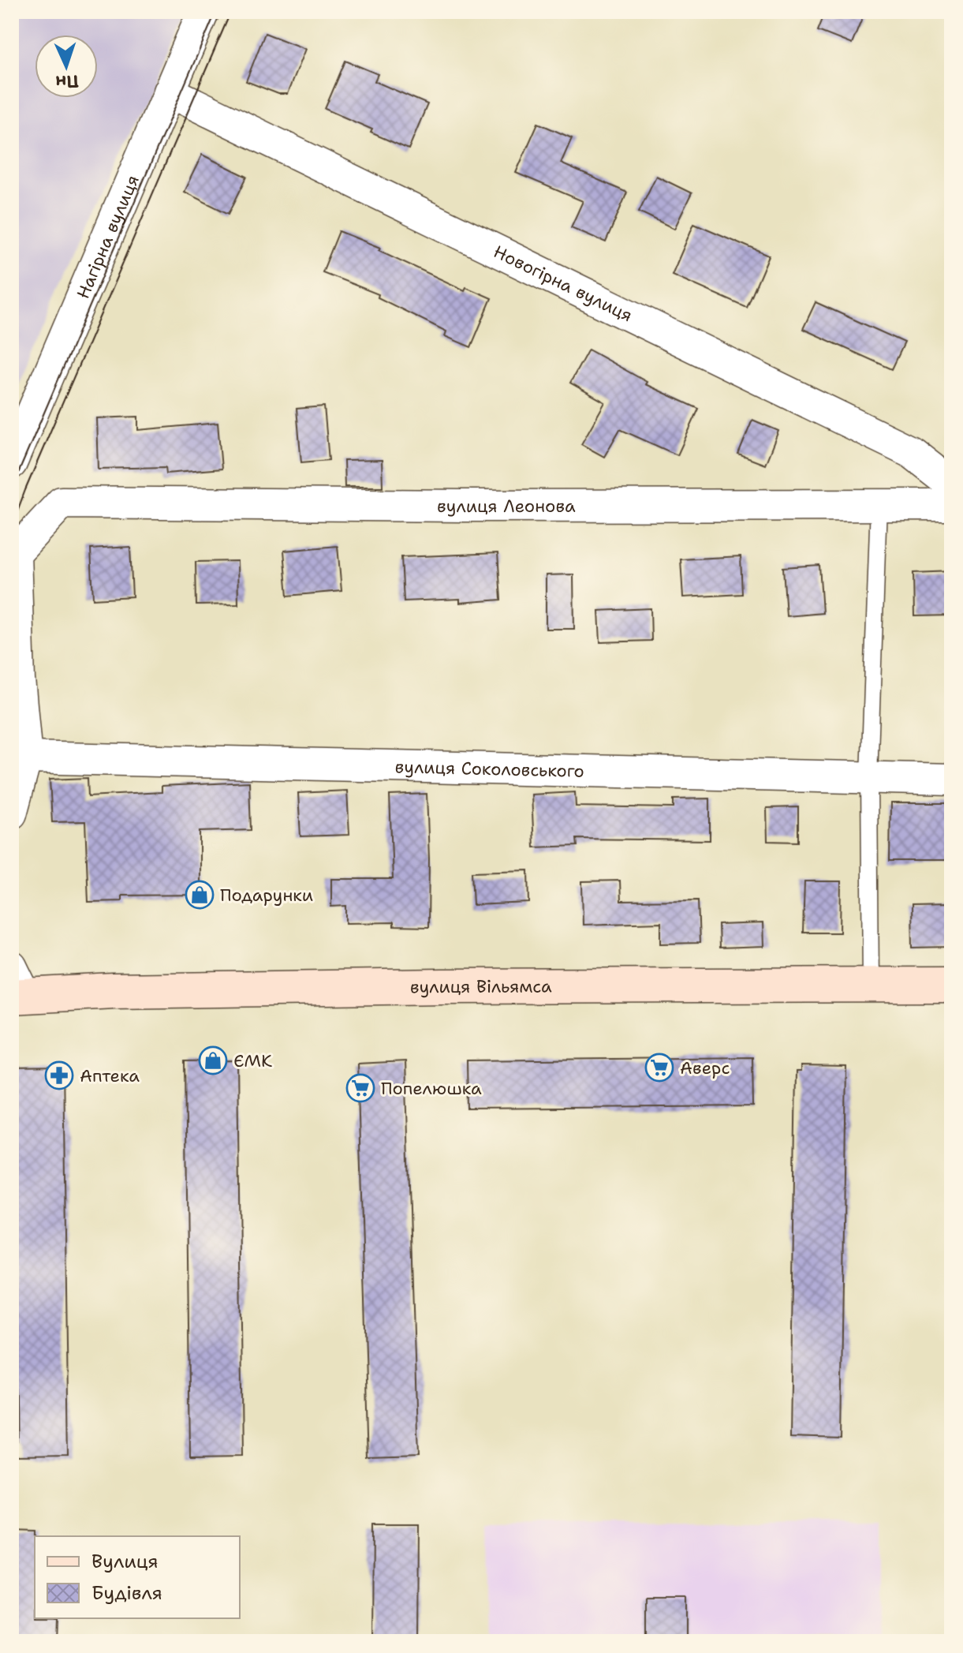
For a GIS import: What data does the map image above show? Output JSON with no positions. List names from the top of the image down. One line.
{"streets":{"street":["Нагірна вулиця","Новогірна вулиця","вулиця Леонова","вулиця Соколовського","вулиця Вільямса"]},"crossings":[["Нагірна вулиця","Новогірна вулиця"],["вулиця Леонова","вулиця Соколовського"]],"places":{"shop":["Подарунки","ЄМК"],"supermarket":["Аверс","Попелюшка"],"pharmacy":["Аптека"]},"legend":["Вулиця","Будівля"],"north":"bottom"}
